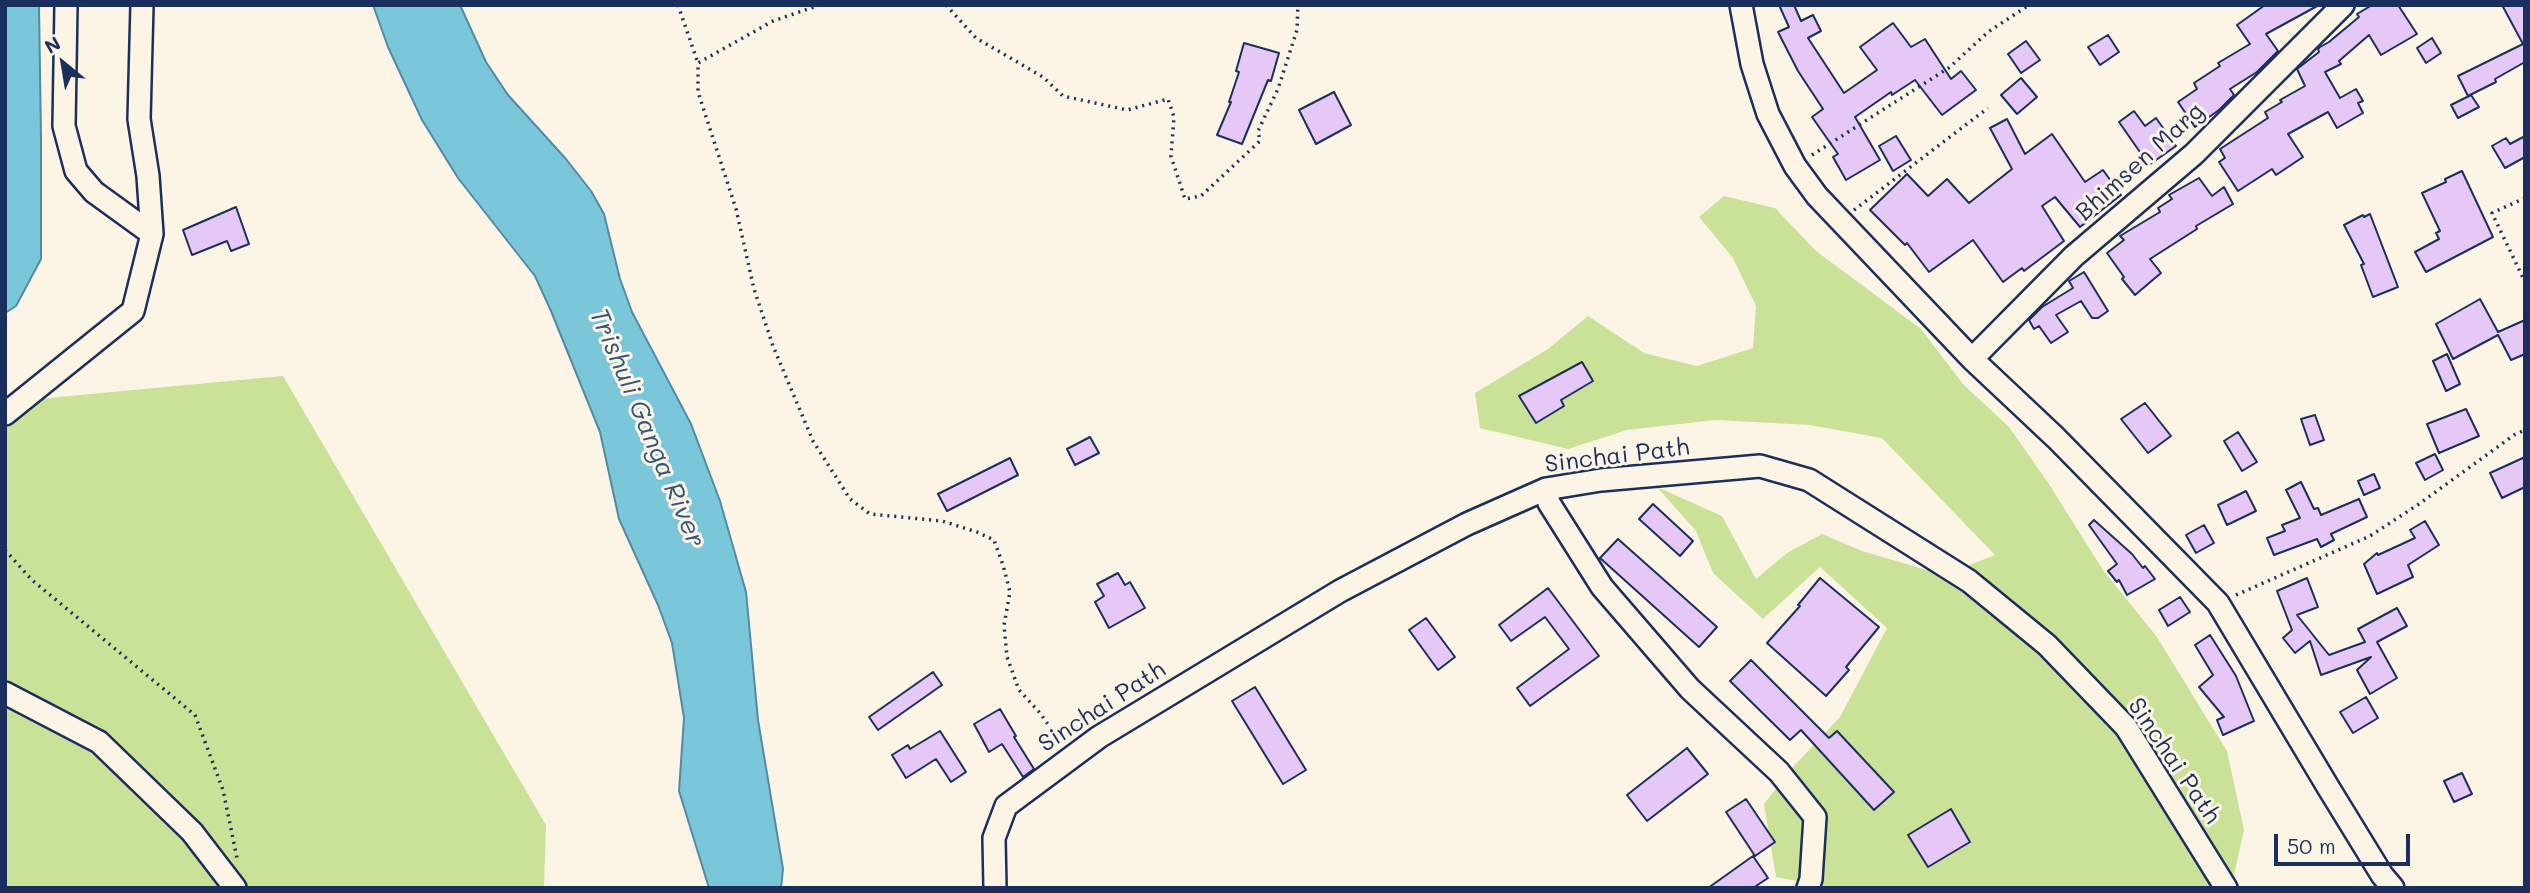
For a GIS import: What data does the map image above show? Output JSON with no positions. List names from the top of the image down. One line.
{"streets":{"street":["Bhimsen Marg","Sinchai Path"]},"water":["Trishuli Ganga River"],"scale_bar":"50 m","north":"top left"}
